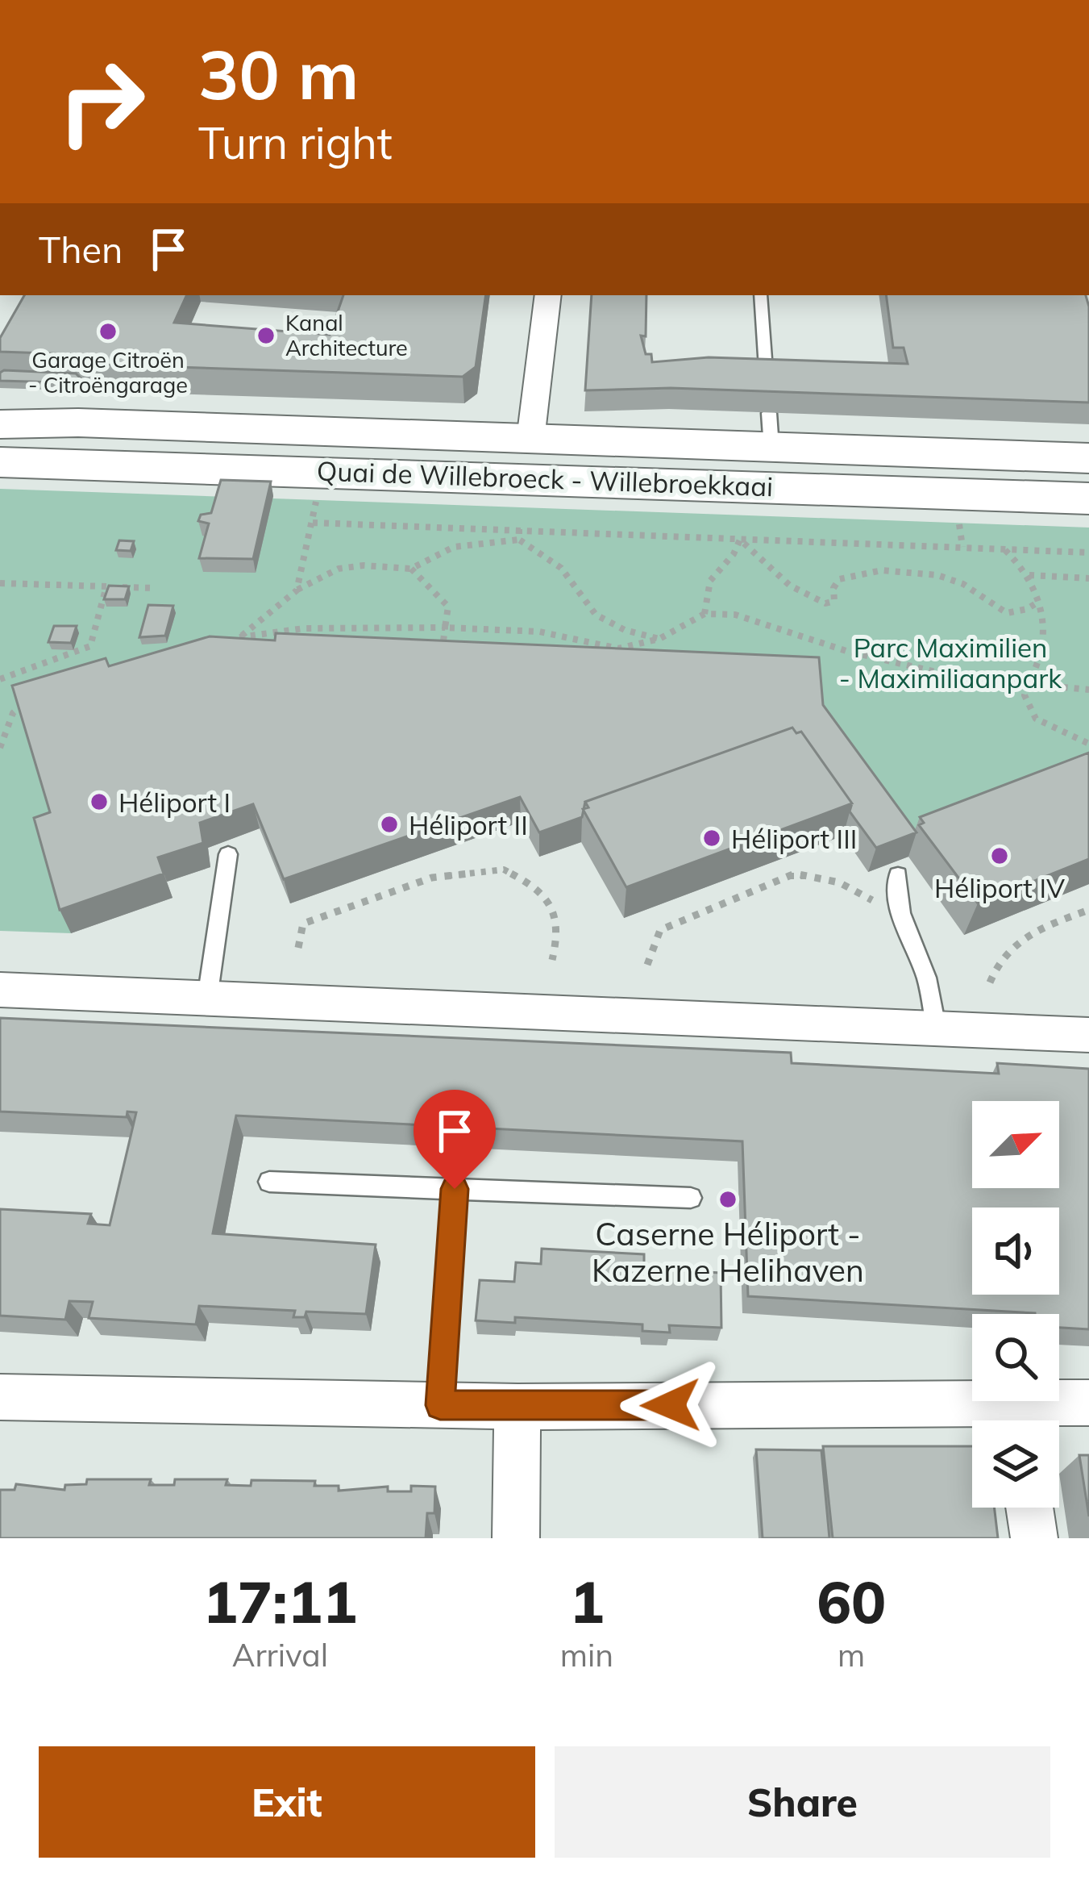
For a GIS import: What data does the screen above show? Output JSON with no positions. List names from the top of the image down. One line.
{"streets":{"main road":["Quai de Willebroeck - Willebroekkaai"]},"parks":["Parc Maximilien - Maximiliaanpark"],"places":["Garage Citroën - Citroëngarage","Kanal Architecture","Héliport I","Héliport II","Héliport III","Héliport IV","Caserne Héliport - Kazerne Helihaven"],"north":"top right","page":{"turn":["30 m","Turn right"],"then":"Then","eta":["17:11","Arrival","1","min","60","m"],"buttons":["Exit","Share"]}}
